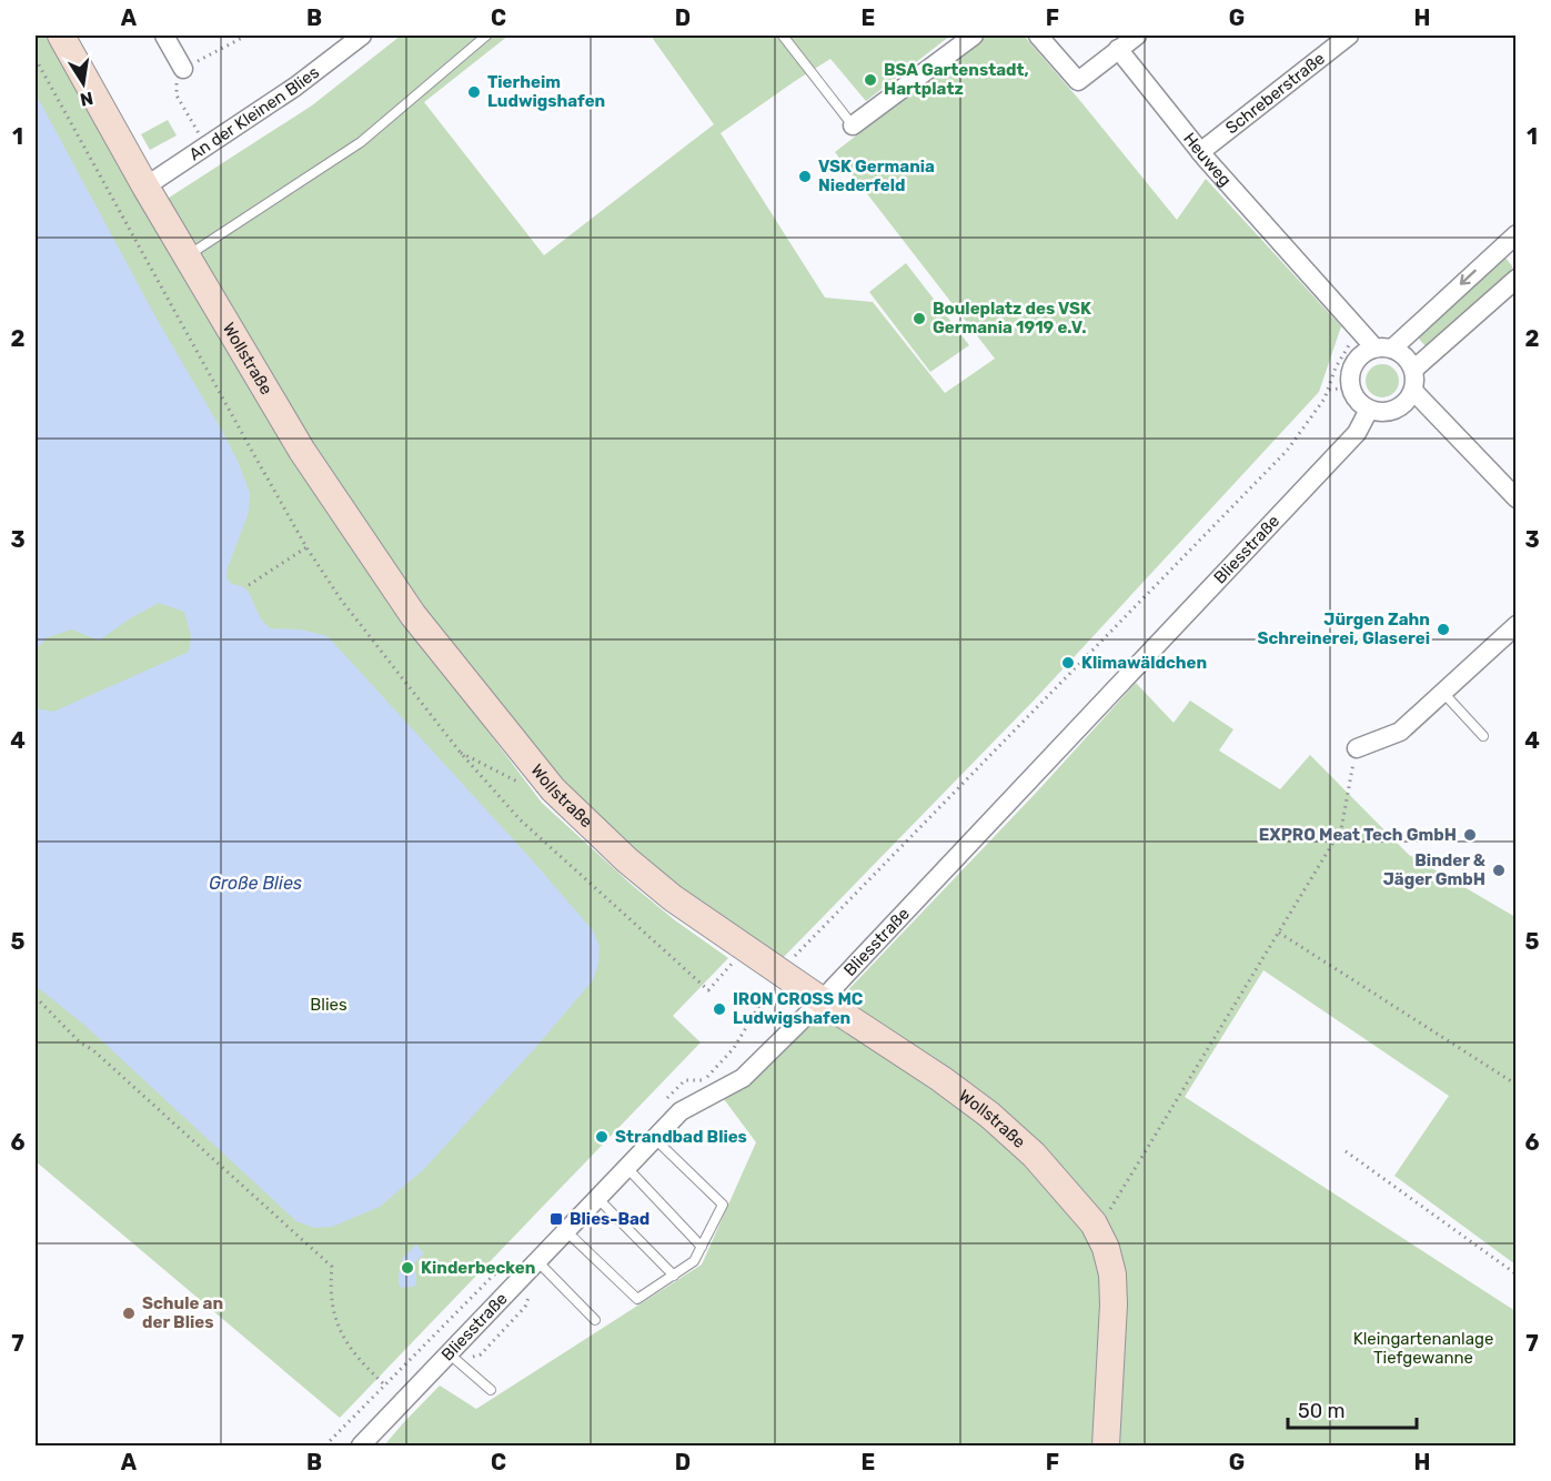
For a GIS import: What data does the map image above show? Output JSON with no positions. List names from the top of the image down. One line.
{"streets":{"street":["Schreberstraße","An der Kleinen Blies","Heuweg","Wollstraße","Bliesstraße"]},"crossings":[["Schreberstraße","Heuweg"],["An der Kleinen Blies","Wollstraße"],["Heuweg","Bliesstraße"],["Wollstraße","Bliesstraße"]],"water":["Große Blies"],"parks":["Blies","Kleingartenanlage Tiefgewanne"],"places":{"other":["BSA Gartenstadt, Hartplatz","Tierheim Ludwigshafen","VSK Germania Niederfeld","Bouleplatz des VSK Germania 1919 e.V.","Jürgen Zahn Schreinerei, Glaserei","Klimawäldchen","EXPRO Meat Tech GmbH","Binder & Jäger GmbH","IRON CROSS MC Ludwigshafen","Strandbad Blies","Kinderbecken","Schule an der Blies"],"transit":["Blies-Bad"]},"scale_bar":"50 m","north":"bottom","grid":{"columns":["A","B","C","D","E","F","G","H"],"rows":["1","2","3","4","5","6","7"]}}
